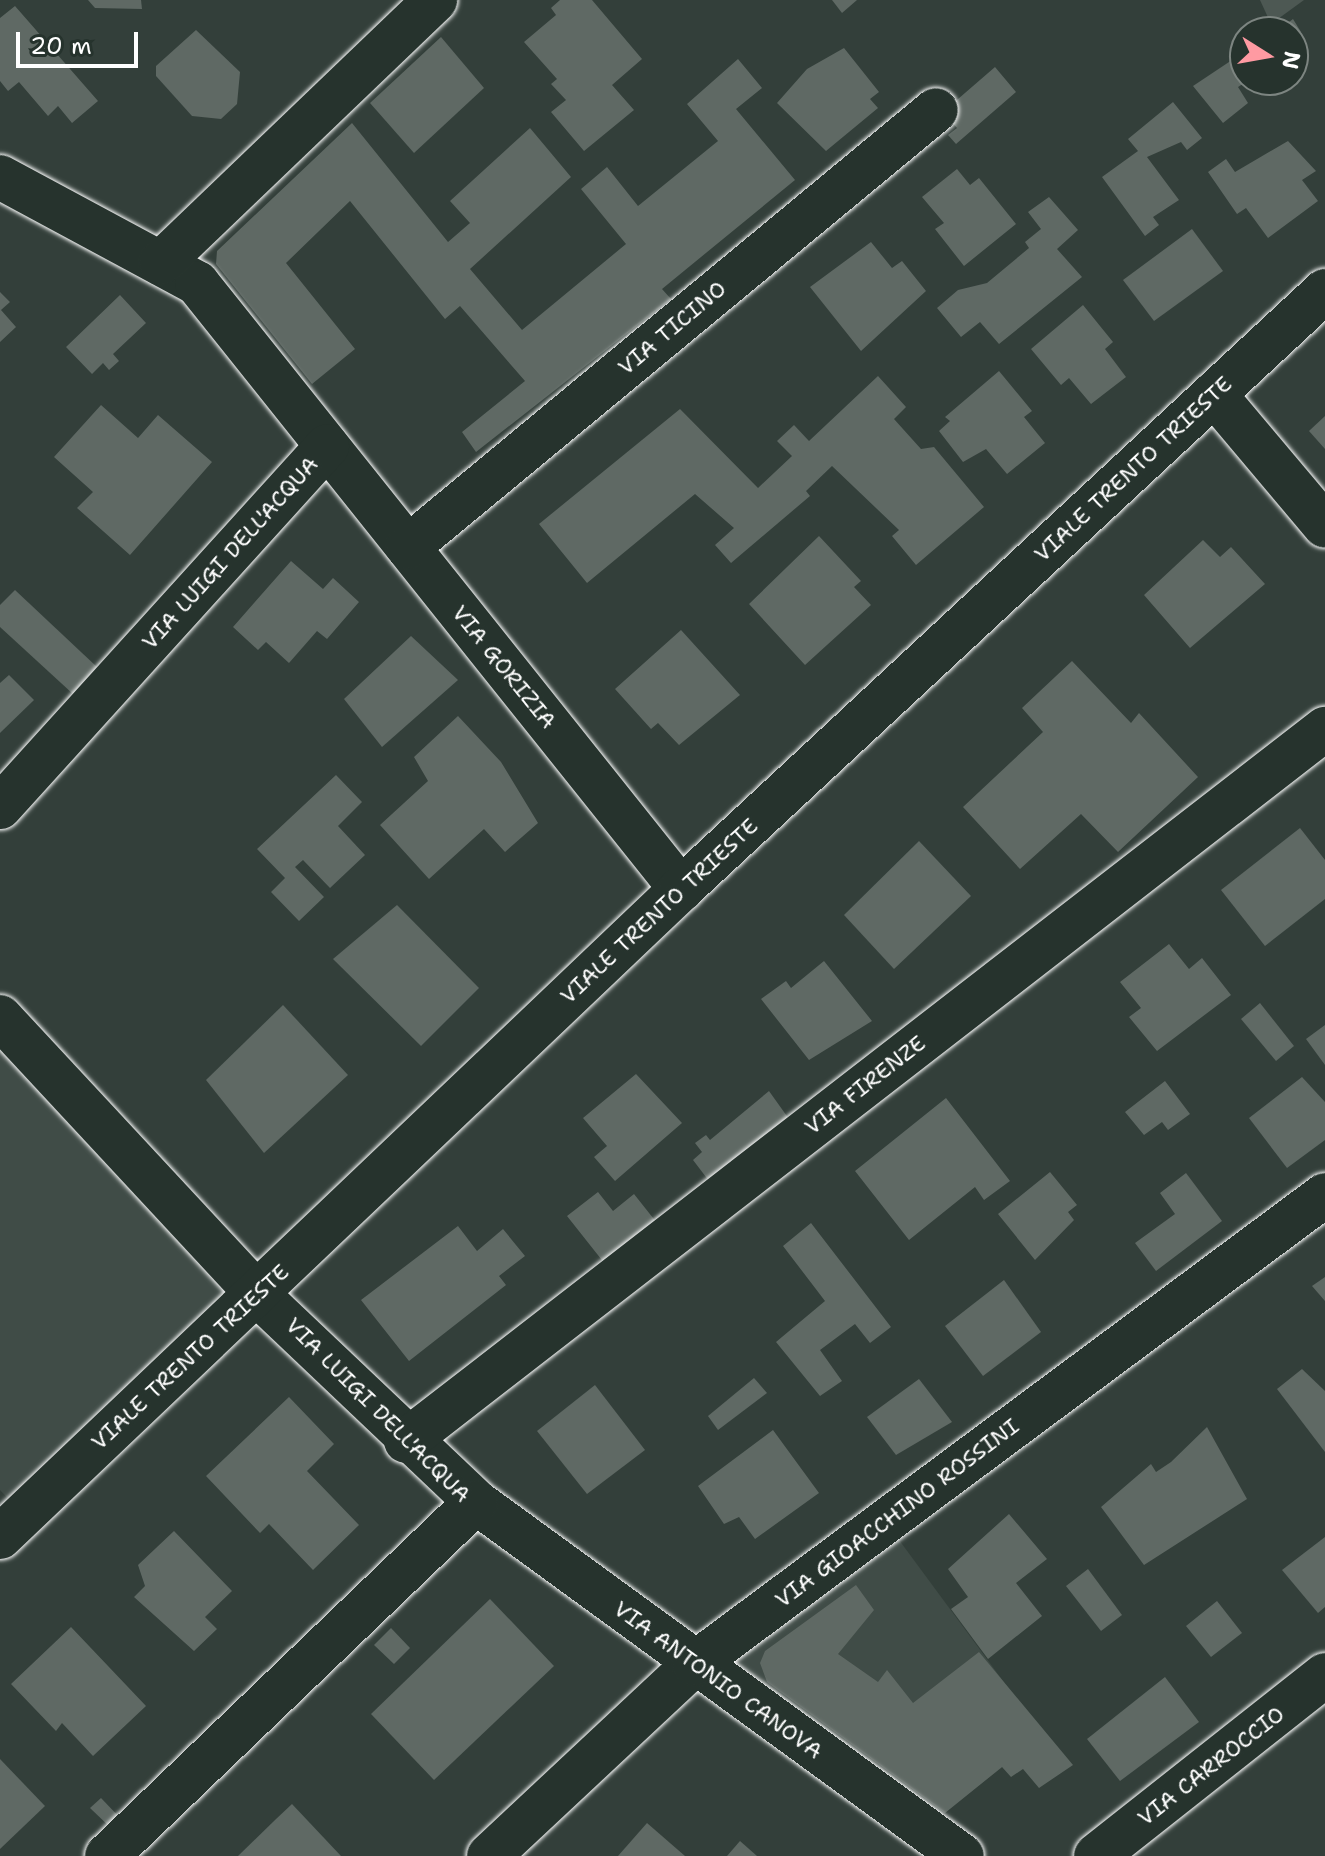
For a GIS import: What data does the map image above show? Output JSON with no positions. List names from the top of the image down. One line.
{"streets":{"street":["VIA TICINO","VIALE TRENTO TRIESTE","VIA LUIGI DELL'ACQUA","VIA GORIZIA","VIA FIRENZE","VIA GIOACCHINO ROSSINI","VIA ANTONIO CANOVA","VIA CARROCCIO"]},"crossings":[["VIA TICINO","VIA GORIZIA"],["VIALE TRENTO TRIESTE","VIA LUIGI DELL'ACQUA"],["VIALE TRENTO TRIESTE","VIA GORIZIA"],["VIA LUIGI DELL'ACQUA","VIA GORIZIA"],["VIA LUIGI DELL'ACQUA","VIA FIRENZE"],["VIA LUIGI DELL'ACQUA","VIA ANTONIO CANOVA"],["VIA GIOACCHINO ROSSINI","VIA ANTONIO CANOVA"]],"scale_bar":"20 m","north":"right"}
